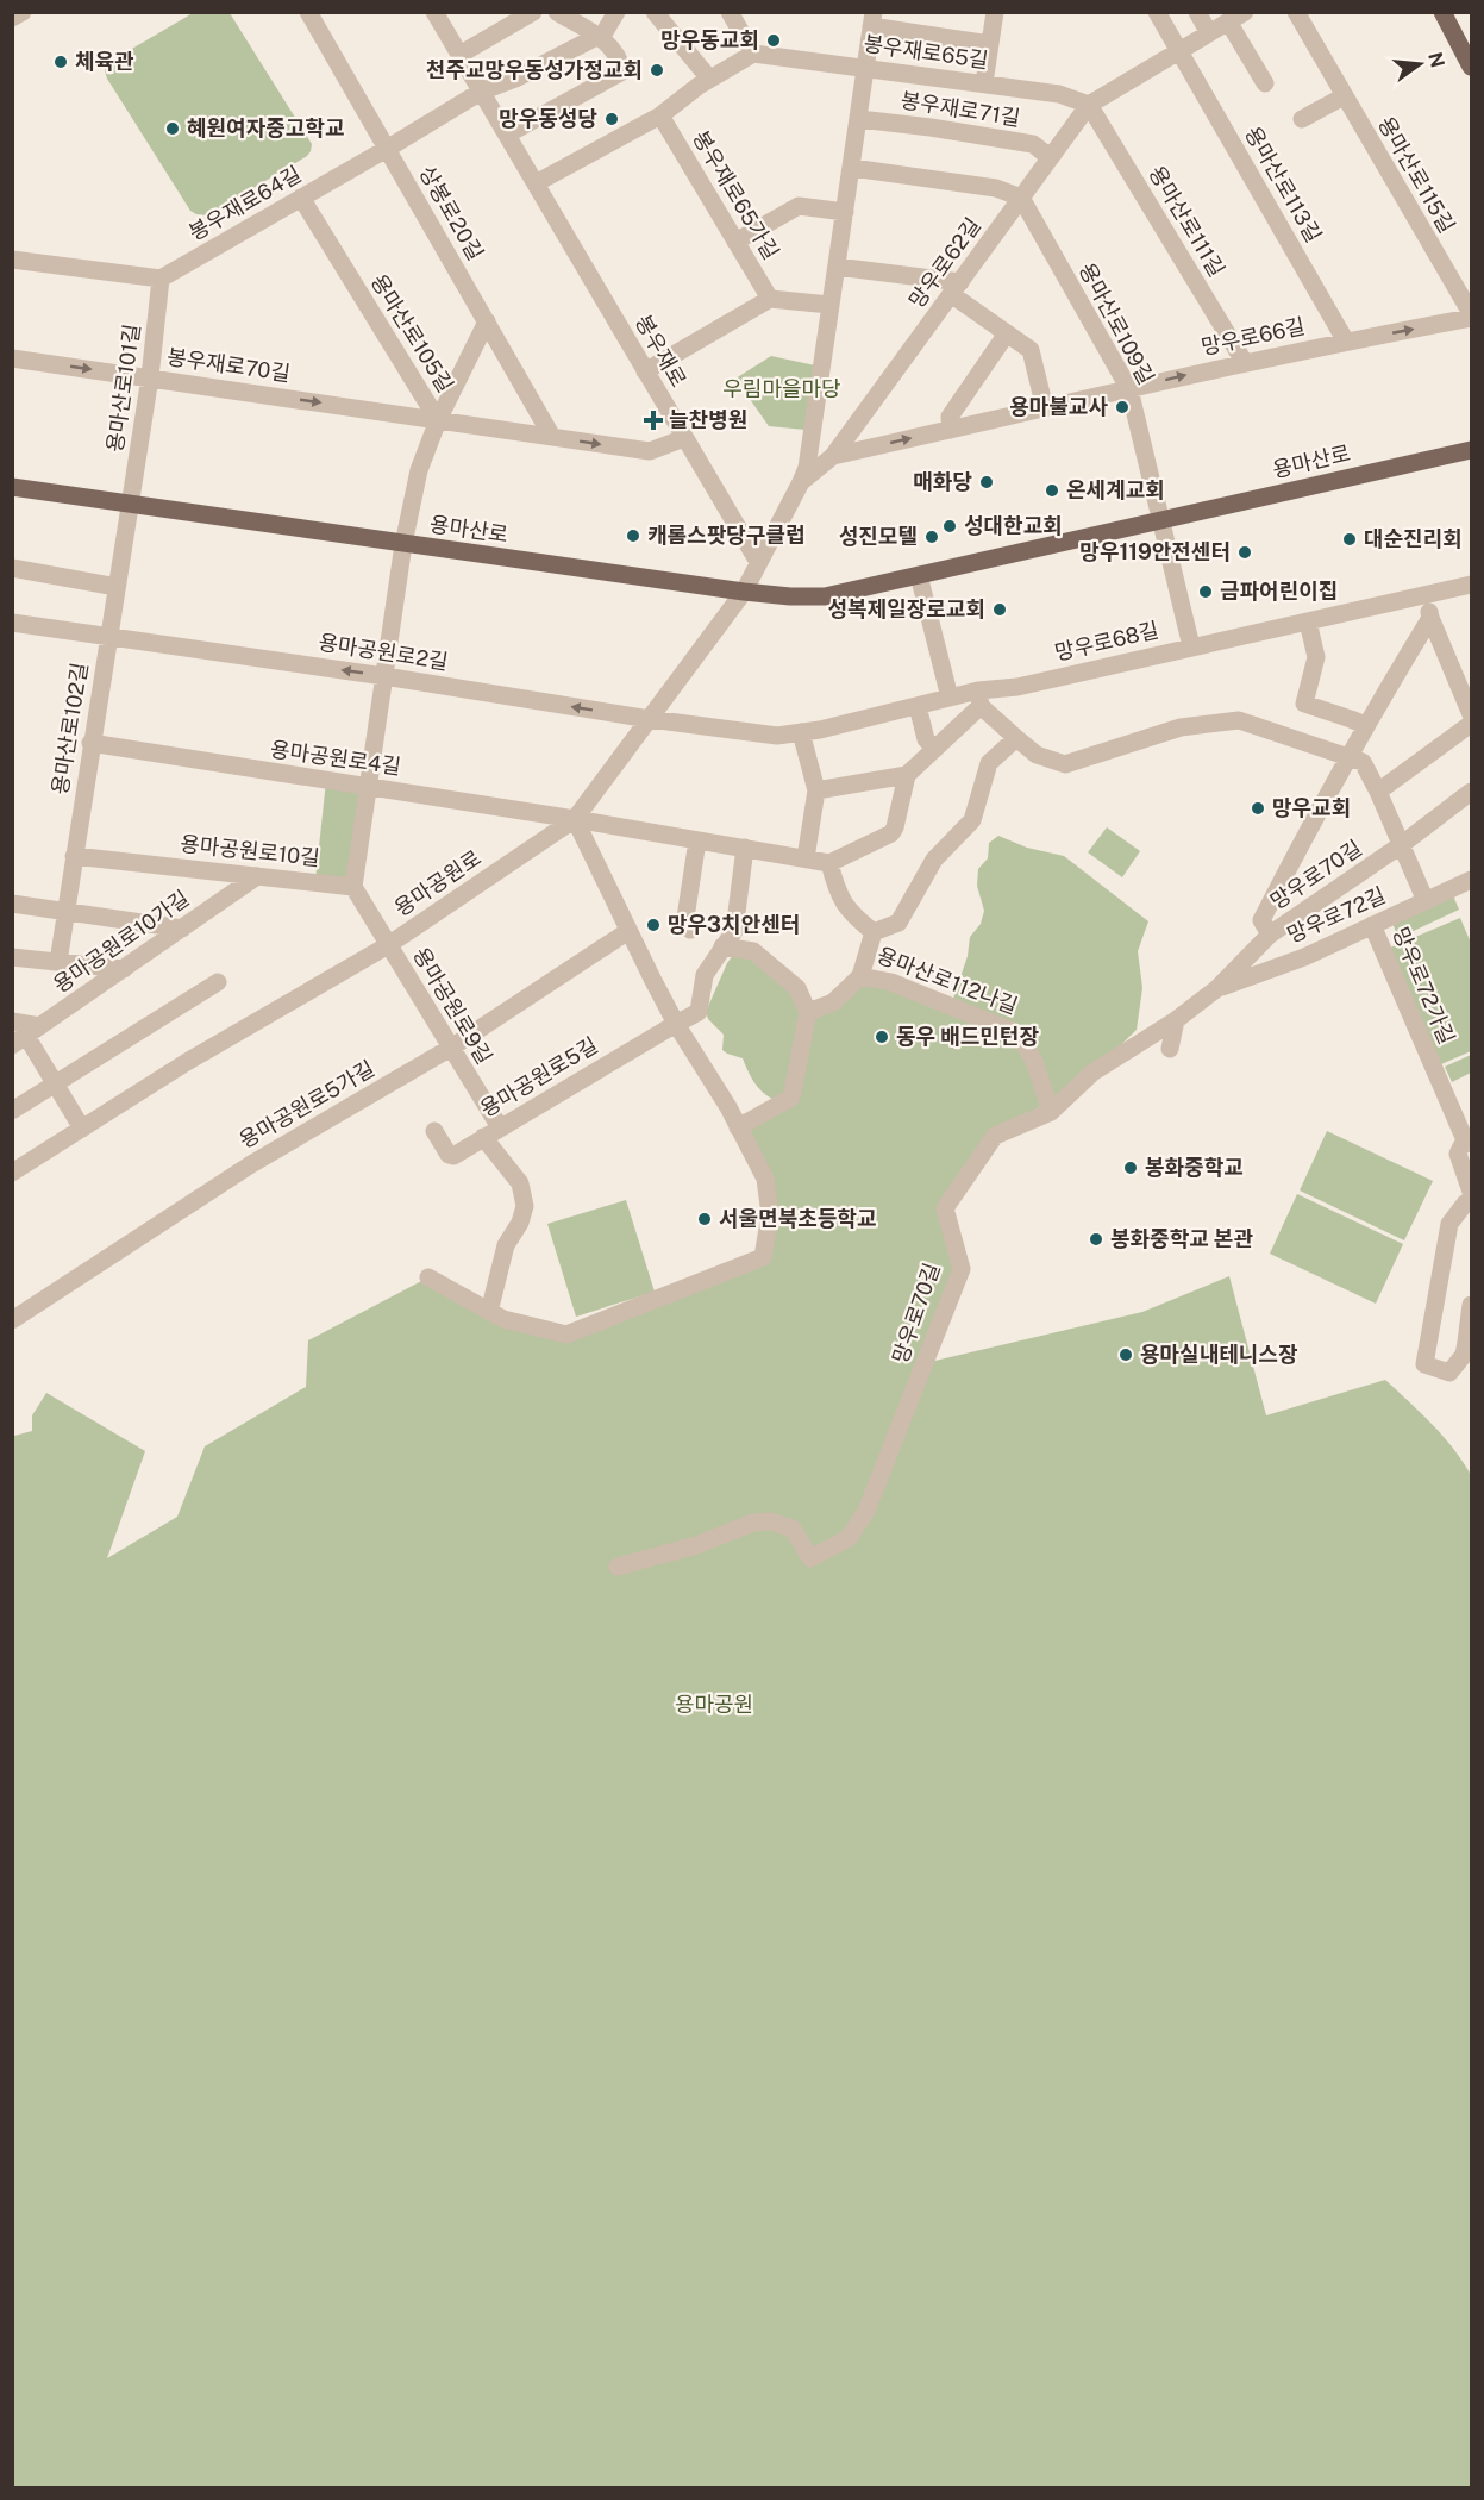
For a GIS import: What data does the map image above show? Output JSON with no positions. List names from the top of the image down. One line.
{"streets":{"main road":["용마산로"],"street":["봉우재로65길","봉우재로71길","용마산로115길","용마산로113길","봉우재로65가길","봉우재로64길","상봉로20길","용마산로111길","망우로62길","용마산로109길","용마산로105길","망우로66길","봉우재로","봉우재로70길","용마산로101길","망우로68길","용마공원로2길","용마산로102길","용마공원로4길","용마공원로10길","망우로70길","용마공원로","망우로72길","용마공원로10가길","용마산로112나길","망우로72가길","용마공원로9길","용마공원로5길","용마공원로5가길"]},"crossings":[["봉우재로65길","용마산로111길"],["봉우재로65길","망우로62길"],["봉우재로71길","망우로62길"],["용마산로113길","망우로62길"],["용마산로113길","망우로66길"],["봉우재로64길","상봉로20길"],["봉우재로64길","용마산로105길"],["봉우재로64길","봉우재로"],["봉우재로64길","용마산로101길"],["상봉로20길","봉우재로70길"],["용마산로111길","망우로62길"],["용마산로111길","망우로66길"],["망우로62길","용마산로109길"],["망우로62길","망우로66길"],["망우로62길","봉우재로"],["용마산로109길","망우로66길"],["용마산로109길","용마산로"],["용마산로105길","봉우재로70길"],["용마산로105길","용마산로"],["용마산로105길","용마공원로2길"],["용마산로105길","용마공원로4길"],["용마산로105길","용마공원로10길"],["봉우재로","봉우재로70길"],["봉우재로70길","용마산로101길"],["용마산로101길","용마산로"],["용마산로101길","용마산로102길"],["용마산로","용마산로102길"],["용마산로","용마공원로"],["망우로68길","용마공원로2길"],["망우로68길","용마공원로"],["용마공원로2길","용마산로102길"],["용마공원로2길","용마공원로"],["용마산로102길","용마공원로4길"],["용마산로102길","용마공원로10길"],["용마공원로4길","용마공원로"],["용마공원로10길","용마공원로10가길"],["망우로70길","망우로72길"],["망우로70길","용마산로112나길"],["용마공원로","용마공원로9길"],["망우로72길","망우로72가길"],["용마공원로9길","용마공원로5길"],["용마공원로9길","용마공원로5가길"]],"one_way":["망우로66길","봉우재로70길","용마공원로2길"],"parks":["우림마을마당","용마공원"],"places":{"other":["망우동교회","체육관","천주교망우동성가정교회","망우동성당","혜원여자중고학교","용마불교사","매화당","온세계교회","성대한교회","캐롬스팟당구클럽","성진모텔","대순진리회","망우119안전센터","금파어린이집","성복제일장로교회","망우교회","망우3치안센터","동우 배드민턴장","봉화중학교","서울면북초등학교","봉화중학교 본관","용마실내테니스장"],"health":["늘찬병원"]},"north":"right"}
